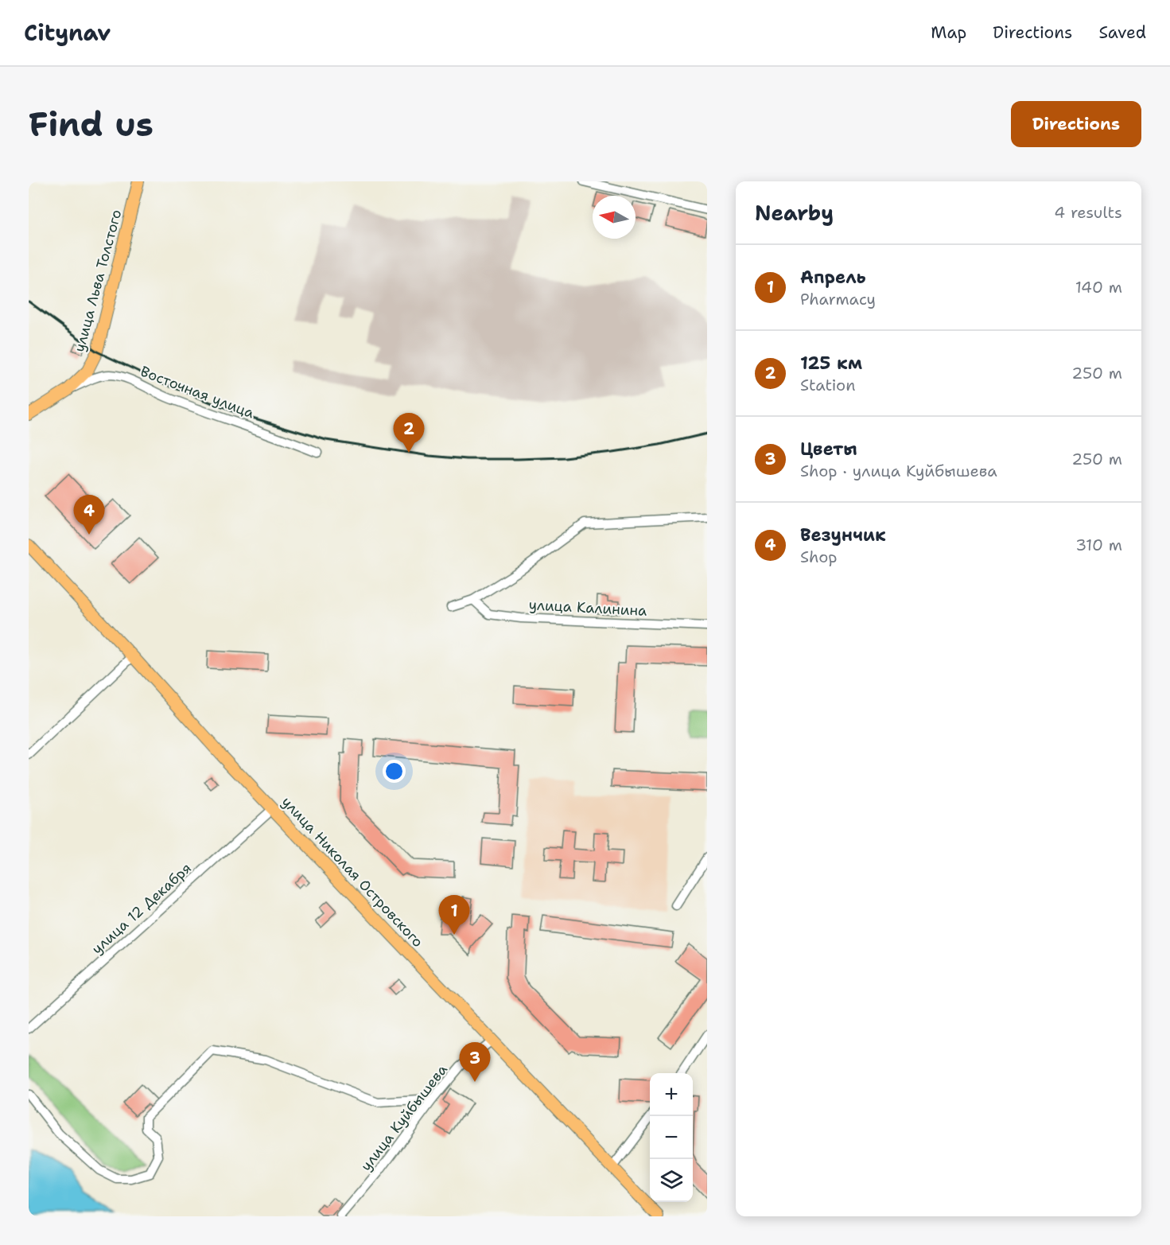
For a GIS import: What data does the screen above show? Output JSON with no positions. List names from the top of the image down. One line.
{"streets":{"main road":["улица Льва Толстого","улица Николая Островского"],"street":["Восточная улица","улица Калинина","улица 12 Декабря","улица Куйбышева"]},"crossings":[["улица Льва Толстого","Восточная улица"],["улица Николая Островского","улица 12 Декабря"],["улица Николая Островского","улица Куйбышева"]],"north":"left","page":{"header":"Citynav","nav":["Map","Directions","Saved"],"buttons":"Directions","title":"Find us","heading":["Nearby","4 results"],"list":[{"mark":"1","name":"Апрель","note":"Pharmacy","value":"140 m"},{"mark":"2","name":"125 км","note":"Station","value":"250 m"},{"mark":"3","name":"Цветы","note":"Shop · улица Куйбышева","value":"250 m"},{"mark":"4","name":"Везунчик","note":"Shop","value":"310 m"}],"pins":["2","4","1","3"],"map_buttons":["+","−"]}}
